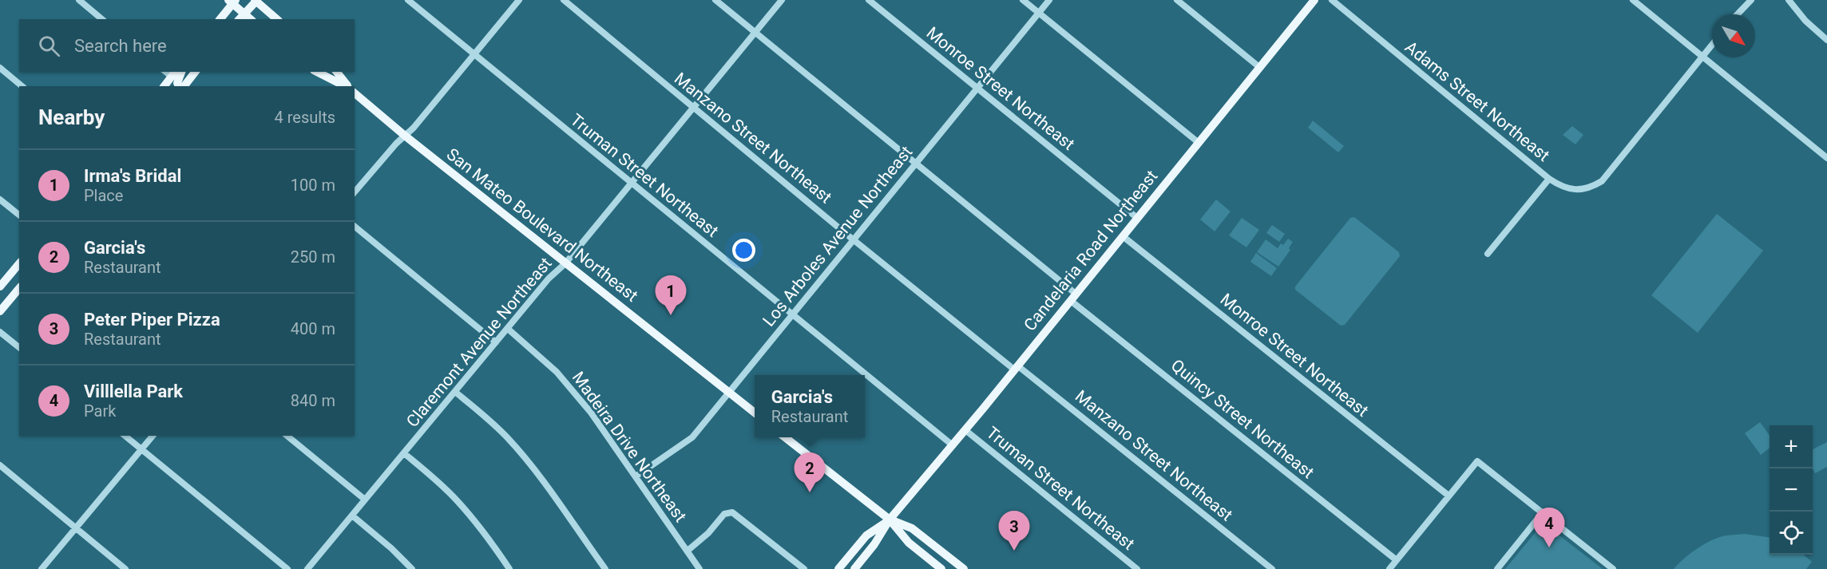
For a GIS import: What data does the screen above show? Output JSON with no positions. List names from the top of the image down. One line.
{"streets":{"main road":["San Mateo Boulevard Northeast","Candelaria Road Northeast"],"street":["Monroe Street Northeast","Adams Street Northeast","Manzano Street Northeast","Truman Street Northeast","Los Arboles Avenue Northeast","Claremont Avenue Northeast","Quincy Street Northeast","Madeira Drive Northeast"]},"crossings":[["Monroe Street Northeast","Los Arboles Avenue Northeast"],["Monroe Street Northeast","Candelaria Road Northeast"],["Manzano Street Northeast","Los Arboles Avenue Northeast"],["Manzano Street Northeast","Candelaria Road Northeast"],["Manzano Street Northeast","Claremont Avenue Northeast"],["Truman Street Northeast","Los Arboles Avenue Northeast"],["Truman Street Northeast","Candelaria Road Northeast"],["Truman Street Northeast","Claremont Avenue Northeast"],["San Mateo Boulevard Northeast","Los Arboles Avenue Northeast"],["San Mateo Boulevard Northeast","Claremont Avenue Northeast"],["Los Arboles Avenue Northeast","Quincy Street Northeast"],["Los Arboles Avenue Northeast","Madeira Drive Northeast"],["Candelaria Road Northeast","Quincy Street Northeast"],["Claremont Avenue Northeast","Quincy Street Northeast"],["Claremont Avenue Northeast","Madeira Drive Northeast"]],"north":"bottom right","page":{"search":"Search here","heading":["Nearby","4 results"],"list":[{"mark":"1","name":"Irma's Bridal","note":"Place","value":"100 m"},{"mark":"2","name":"Garcia's","note":"Restaurant","value":"250 m"},{"mark":"3","name":"Peter Piper Pizza","note":"Restaurant","value":"400 m"},{"mark":"4","name":"Villlella Park","note":"Park","value":"840 m"}],"pins":["1","2","4","3"],"popup":["Garcia's","Restaurant"],"map_buttons":["+","−"]}}
